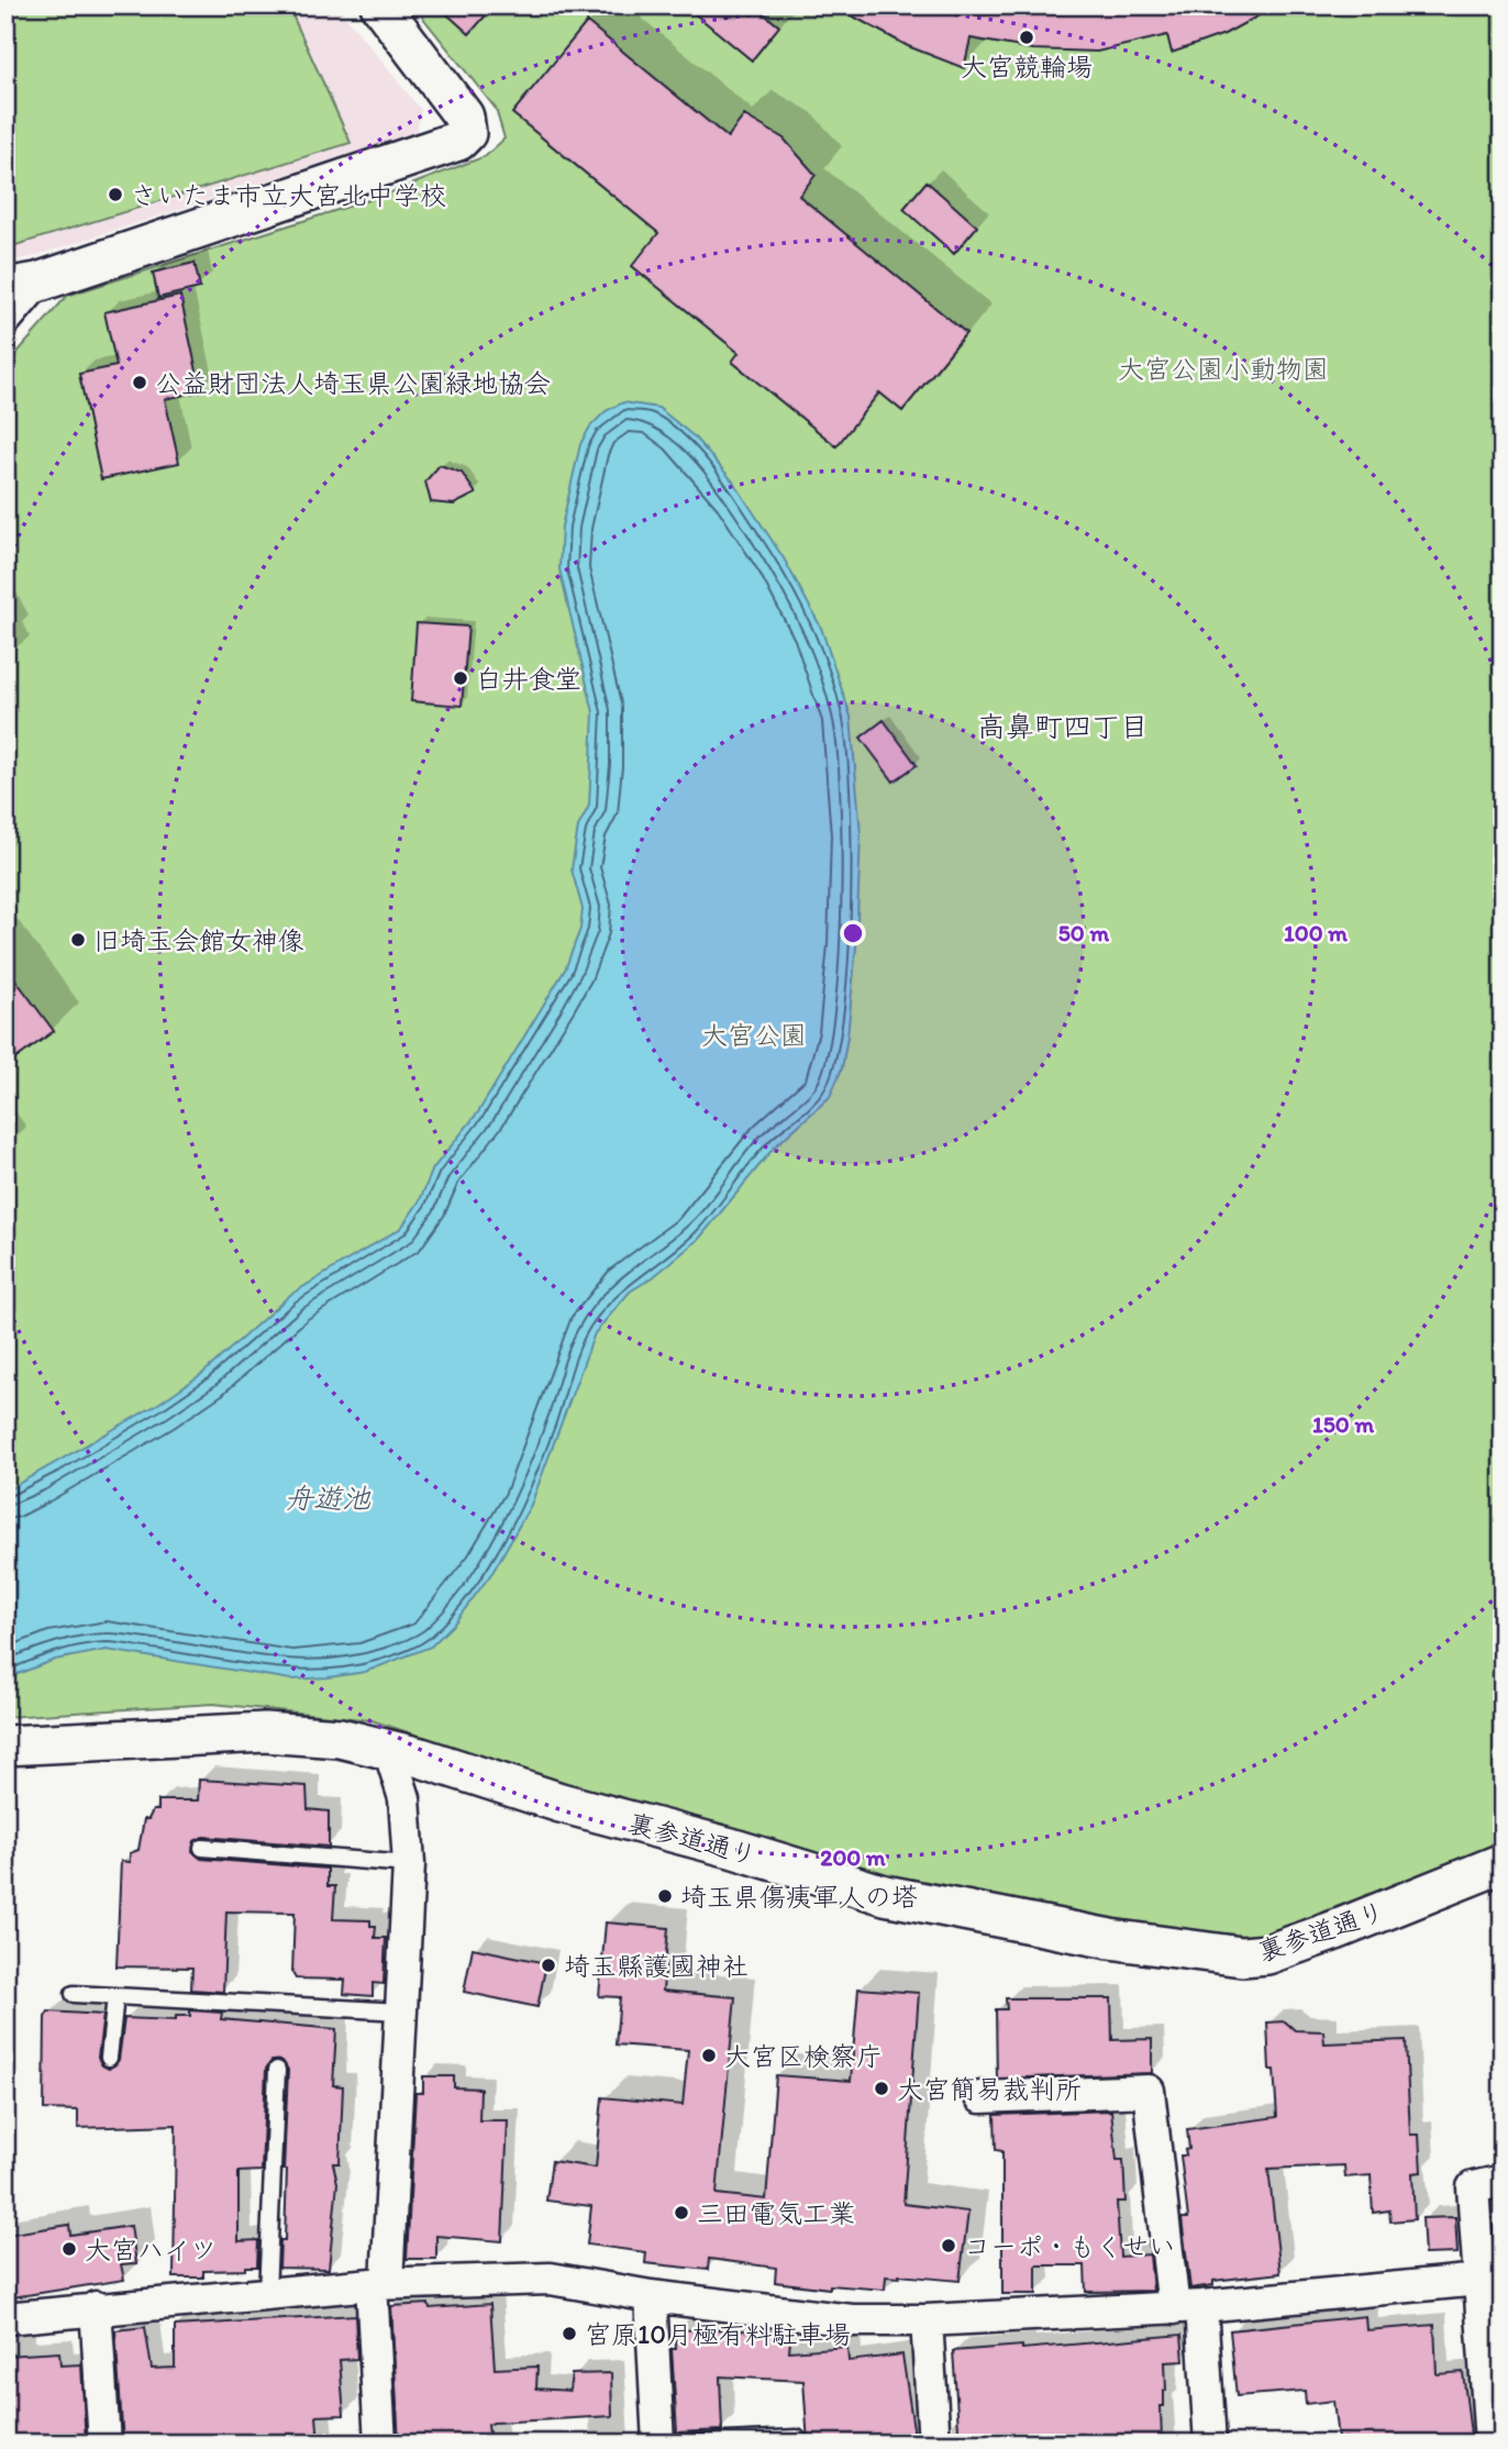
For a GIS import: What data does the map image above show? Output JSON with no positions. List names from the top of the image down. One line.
{"streets":{"street":["裏参道通り"]},"districts":["高鼻町四丁目"],"water":["舟遊池"],"parks":["大宮公園小動物園","大宮公園"],"places":["大宮競輪場","さいたま市立大宮北中学校","公益財団法人埼玉県公園緑地協会","白井食堂","旧埼玉会館女神像","埼玉県傷痍軍人の塔","埼玉縣護國神社","大宮区検察庁","大宮簡易裁判所","三田電気工業","コーポ・もくせい","大宮ハイツ","宮原10月極有料駐車場"],"rings":["50 m","100 m","150 m","200 m"]}
